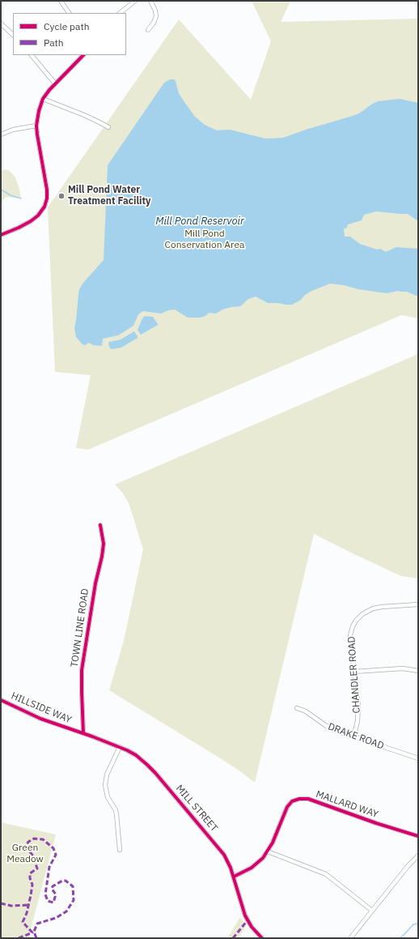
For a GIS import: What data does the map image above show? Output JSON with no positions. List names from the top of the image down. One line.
{"streets":{"street":["TOWN LINE ROAD","CHANDLER ROAD","HILLSIDE WAY","DRAKE ROAD","MALLARD WAY","MILL STREET"]},"crossings":[["TOWN LINE ROAD","MILL STREET"],["CHANDLER ROAD","DRAKE ROAD"],["HILLSIDE WAY","MILL STREET"],["MALLARD WAY","MILL STREET"]],"water":["Mill Pond Reservoir"],"parks":["Mill Pond Conservation Area","Green Meadow"],"places":["Mill Pond Water Treatment Facility"],"legend":["Cycle path","Path"]}
